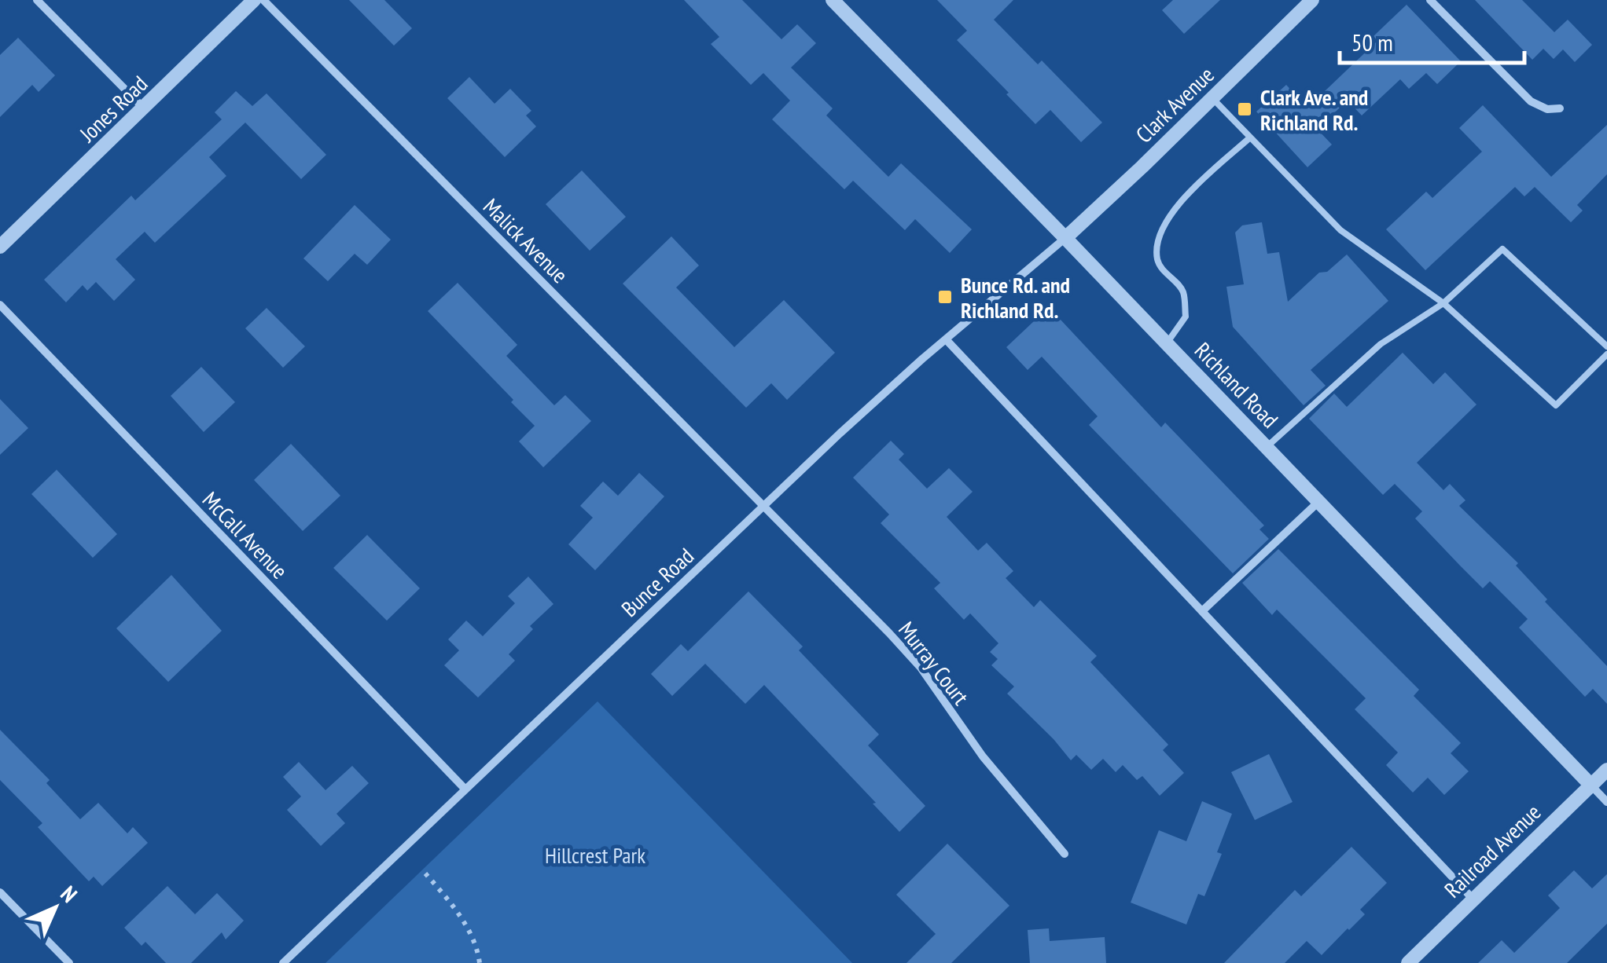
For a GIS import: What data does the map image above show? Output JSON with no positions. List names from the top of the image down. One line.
{"streets":{"street":["Clark Avenue","Jones Road","Malick Avenue","Richland Road","McCall Avenue","Bunce Road","Murray Court","Railroad Avenue"]},"crossings":[["Clark Avenue","Richland Road"],["Clark Avenue","Bunce Road"],["Malick Avenue","Bunce Road"],["Malick Avenue","Murray Court"],["Richland Road","Bunce Road"],["Richland Road","Railroad Avenue"],["McCall Avenue","Bunce Road"],["Bunce Road","Murray Court"]],"parks":["Hillcrest Park"],"places":{"transit":["Clark Ave. and Richland Rd.","Bunce Rd. and Richland Rd."]},"scale_bar":"50 m","north":"top right"}
